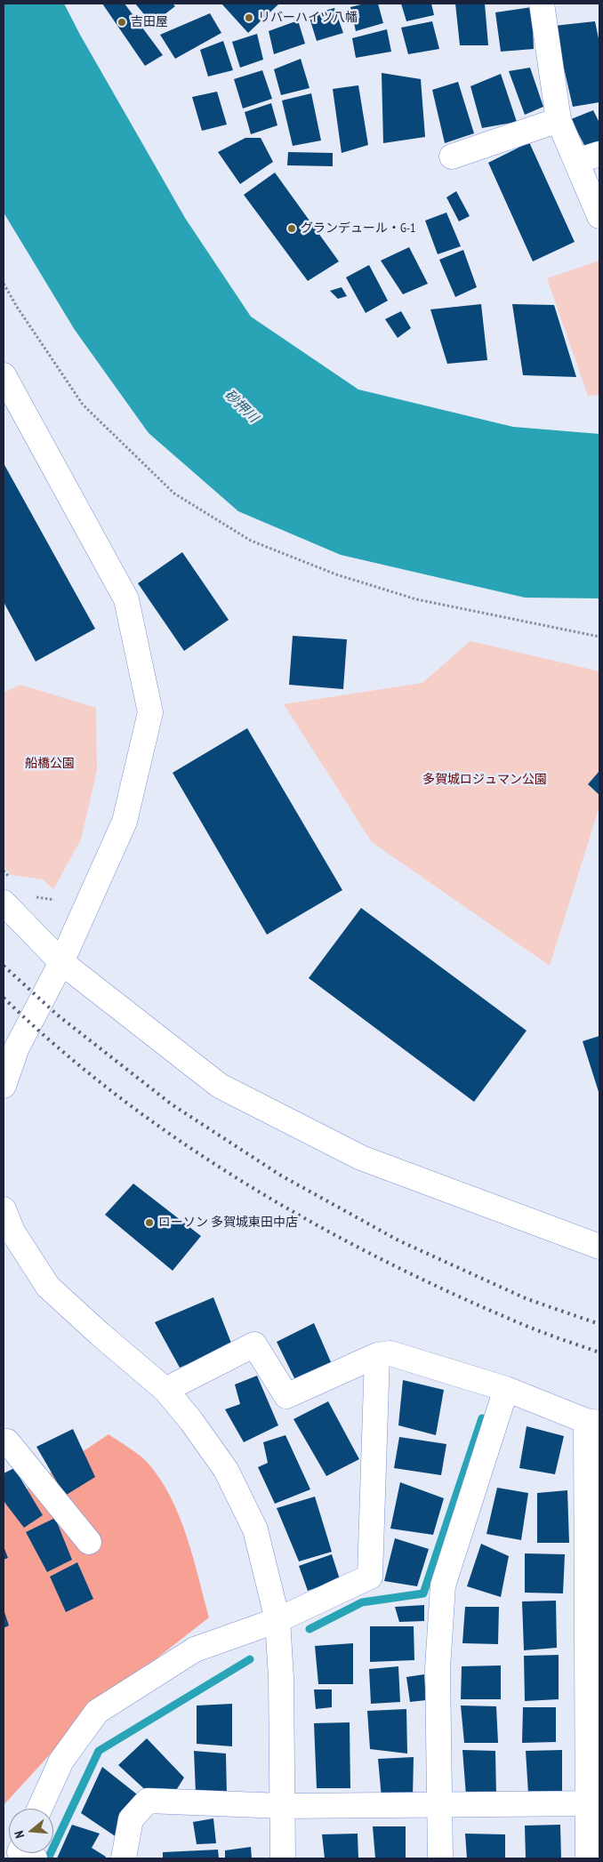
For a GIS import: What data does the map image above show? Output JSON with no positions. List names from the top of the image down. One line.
{"water":["砂押川"],"parks":["船橋公園","多賀城ロジュマン公園"],"places":["リバーハイツ八幡","吉田屋","グランデュール・G-1","ローソン 多賀城東田中店"],"north":"left"}
